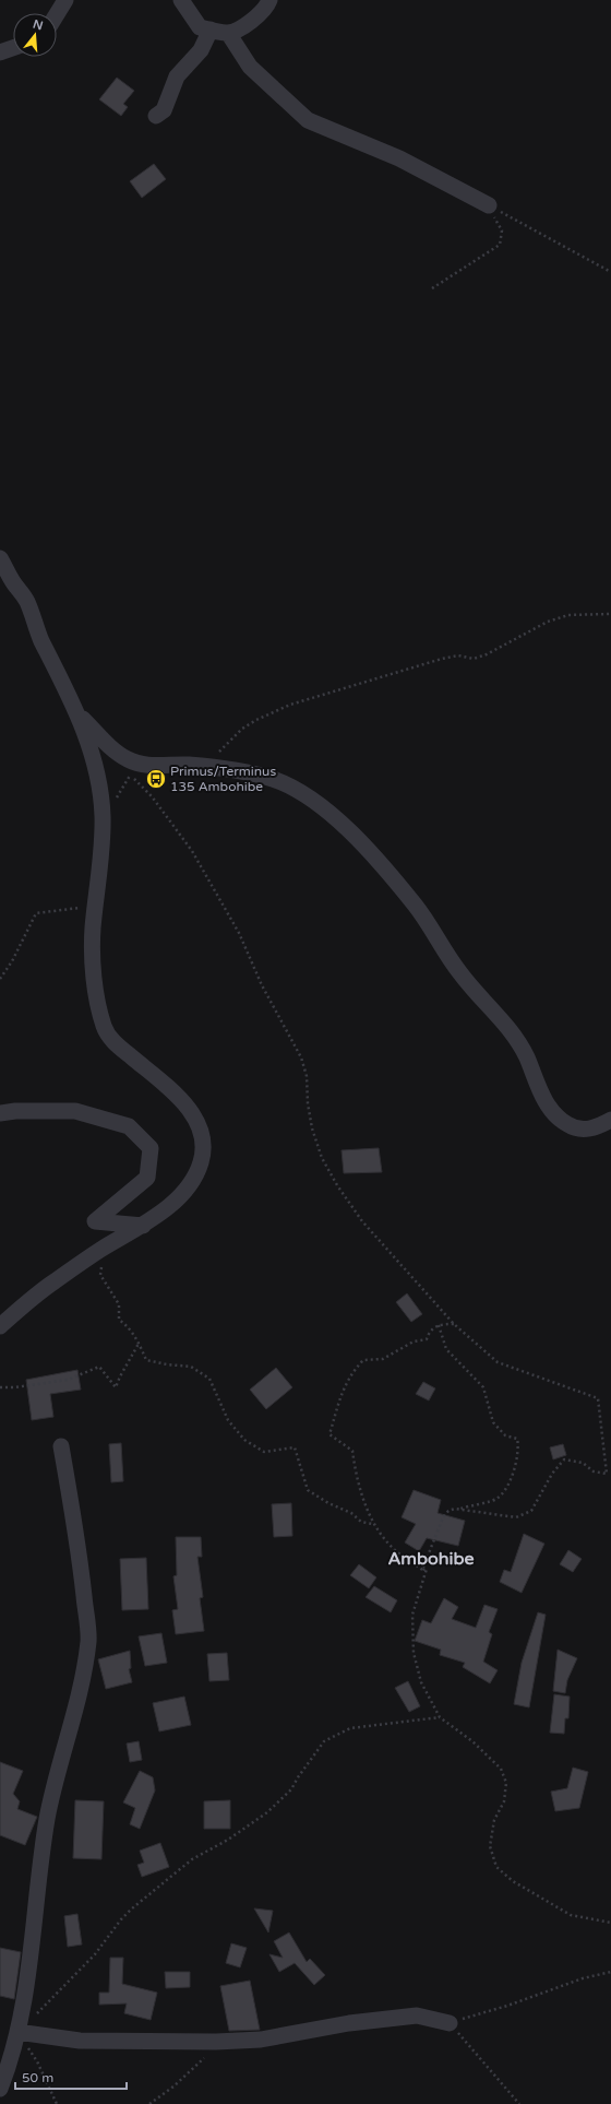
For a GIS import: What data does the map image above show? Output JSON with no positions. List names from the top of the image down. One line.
{"districts":["Ambohibe"],"places":{"bus stop":["Primus/Terminus 135 Ambohibe"]},"scale_bar":"50 m","north":"top"}
